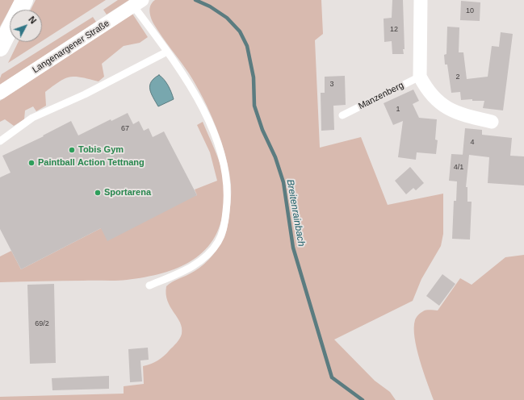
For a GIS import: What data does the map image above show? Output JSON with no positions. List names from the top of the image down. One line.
{"streets":{"street":["Langenargener Straße"],"lane":["Manzenberg"]},"water":["Breitenrainbach"],"places":["Tobis Gym","Paintball Action Tettnang","Sportarena"],"house_numbers":["10","12","2","3","1","67","4","4/1","69/2"],"north":"top right"}
